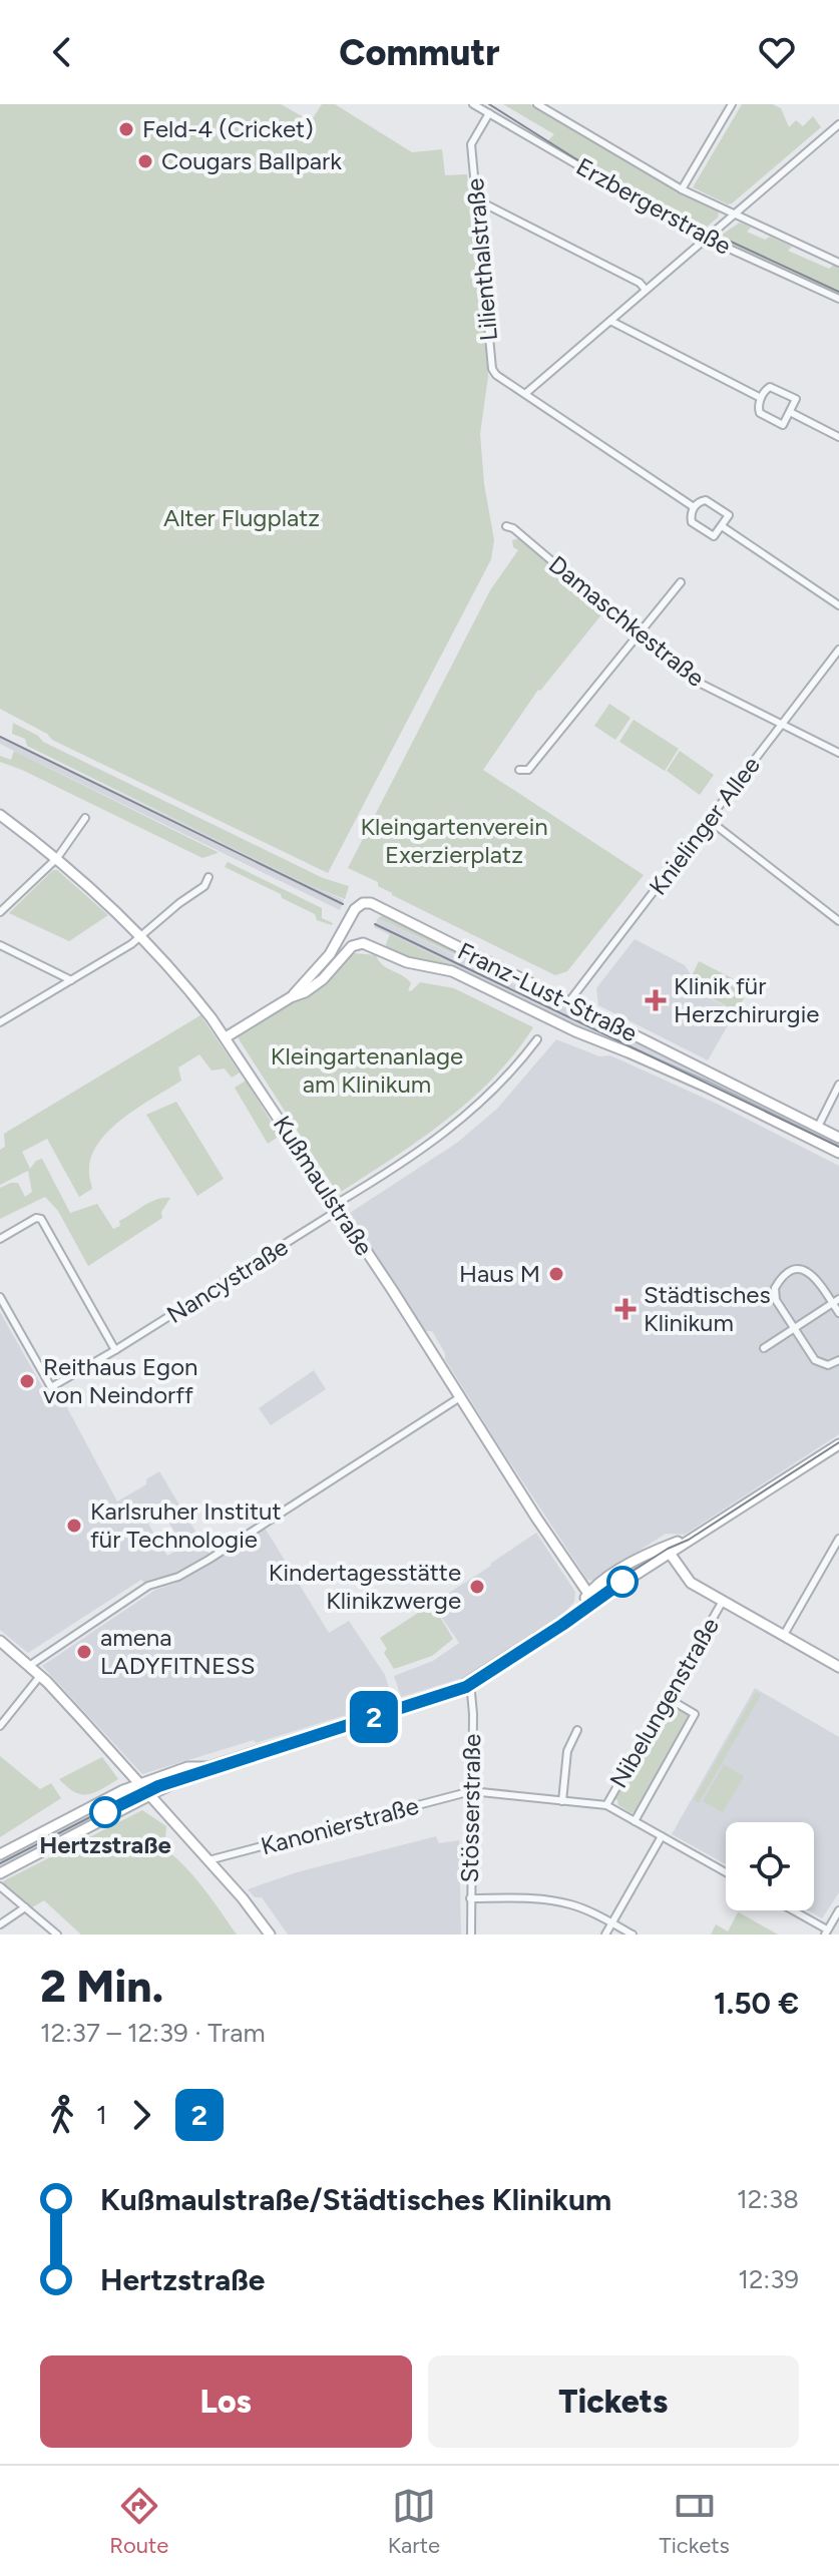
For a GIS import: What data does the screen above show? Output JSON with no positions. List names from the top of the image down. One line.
{"streets":{"street":["Erzbergerstraße","Lilienthalstraße","Damaschkestraße","Knielinger Allee","Franz-Lust-Straße","Kußmaulstraße","Nancystraße","Nibelungenstraße","Stösserstraße","Kanonierstraße"]},"crossings":[["Erzbergerstraße","Lilienthalstraße"],["Damaschkestraße","Knielinger Allee"],["Knielinger Allee","Franz-Lust-Straße"],["Kußmaulstraße","Nancystraße"],["Stösserstraße","Kanonierstraße"]],"parks":["Alter Flugplatz","Kleingartenverein Exerzierplatz","Kleingartenanlage am Klinikum"],"places":{"other":["Feld-4 (Cricket)","Cougars Ballpark","Haus M","Reithaus Egon von Neindorff","Karlsruher Institut für Technologie","Kindertagesstätte Klinikzwerge","amena LADYFITNESS","Hertzstraße"],"health":["Klinik für Herzchirurgie","Städtisches Klinikum"]},"lines":["tram line 2"],"page":{"header":"Commutr","on_map":"2","heading":["2 Min.","12:37 – 12:39 · Tram","1.50 €"],"legs":["1","2"],"list":[{"name":"Kußmaulstraße/Städtisches Klinikum","value":"12:38"},{"name":"Hertzstraße","value":"12:39"}],"buttons":["Los","Tickets"],"tabs":["Route","Karte","Tickets"]}}
